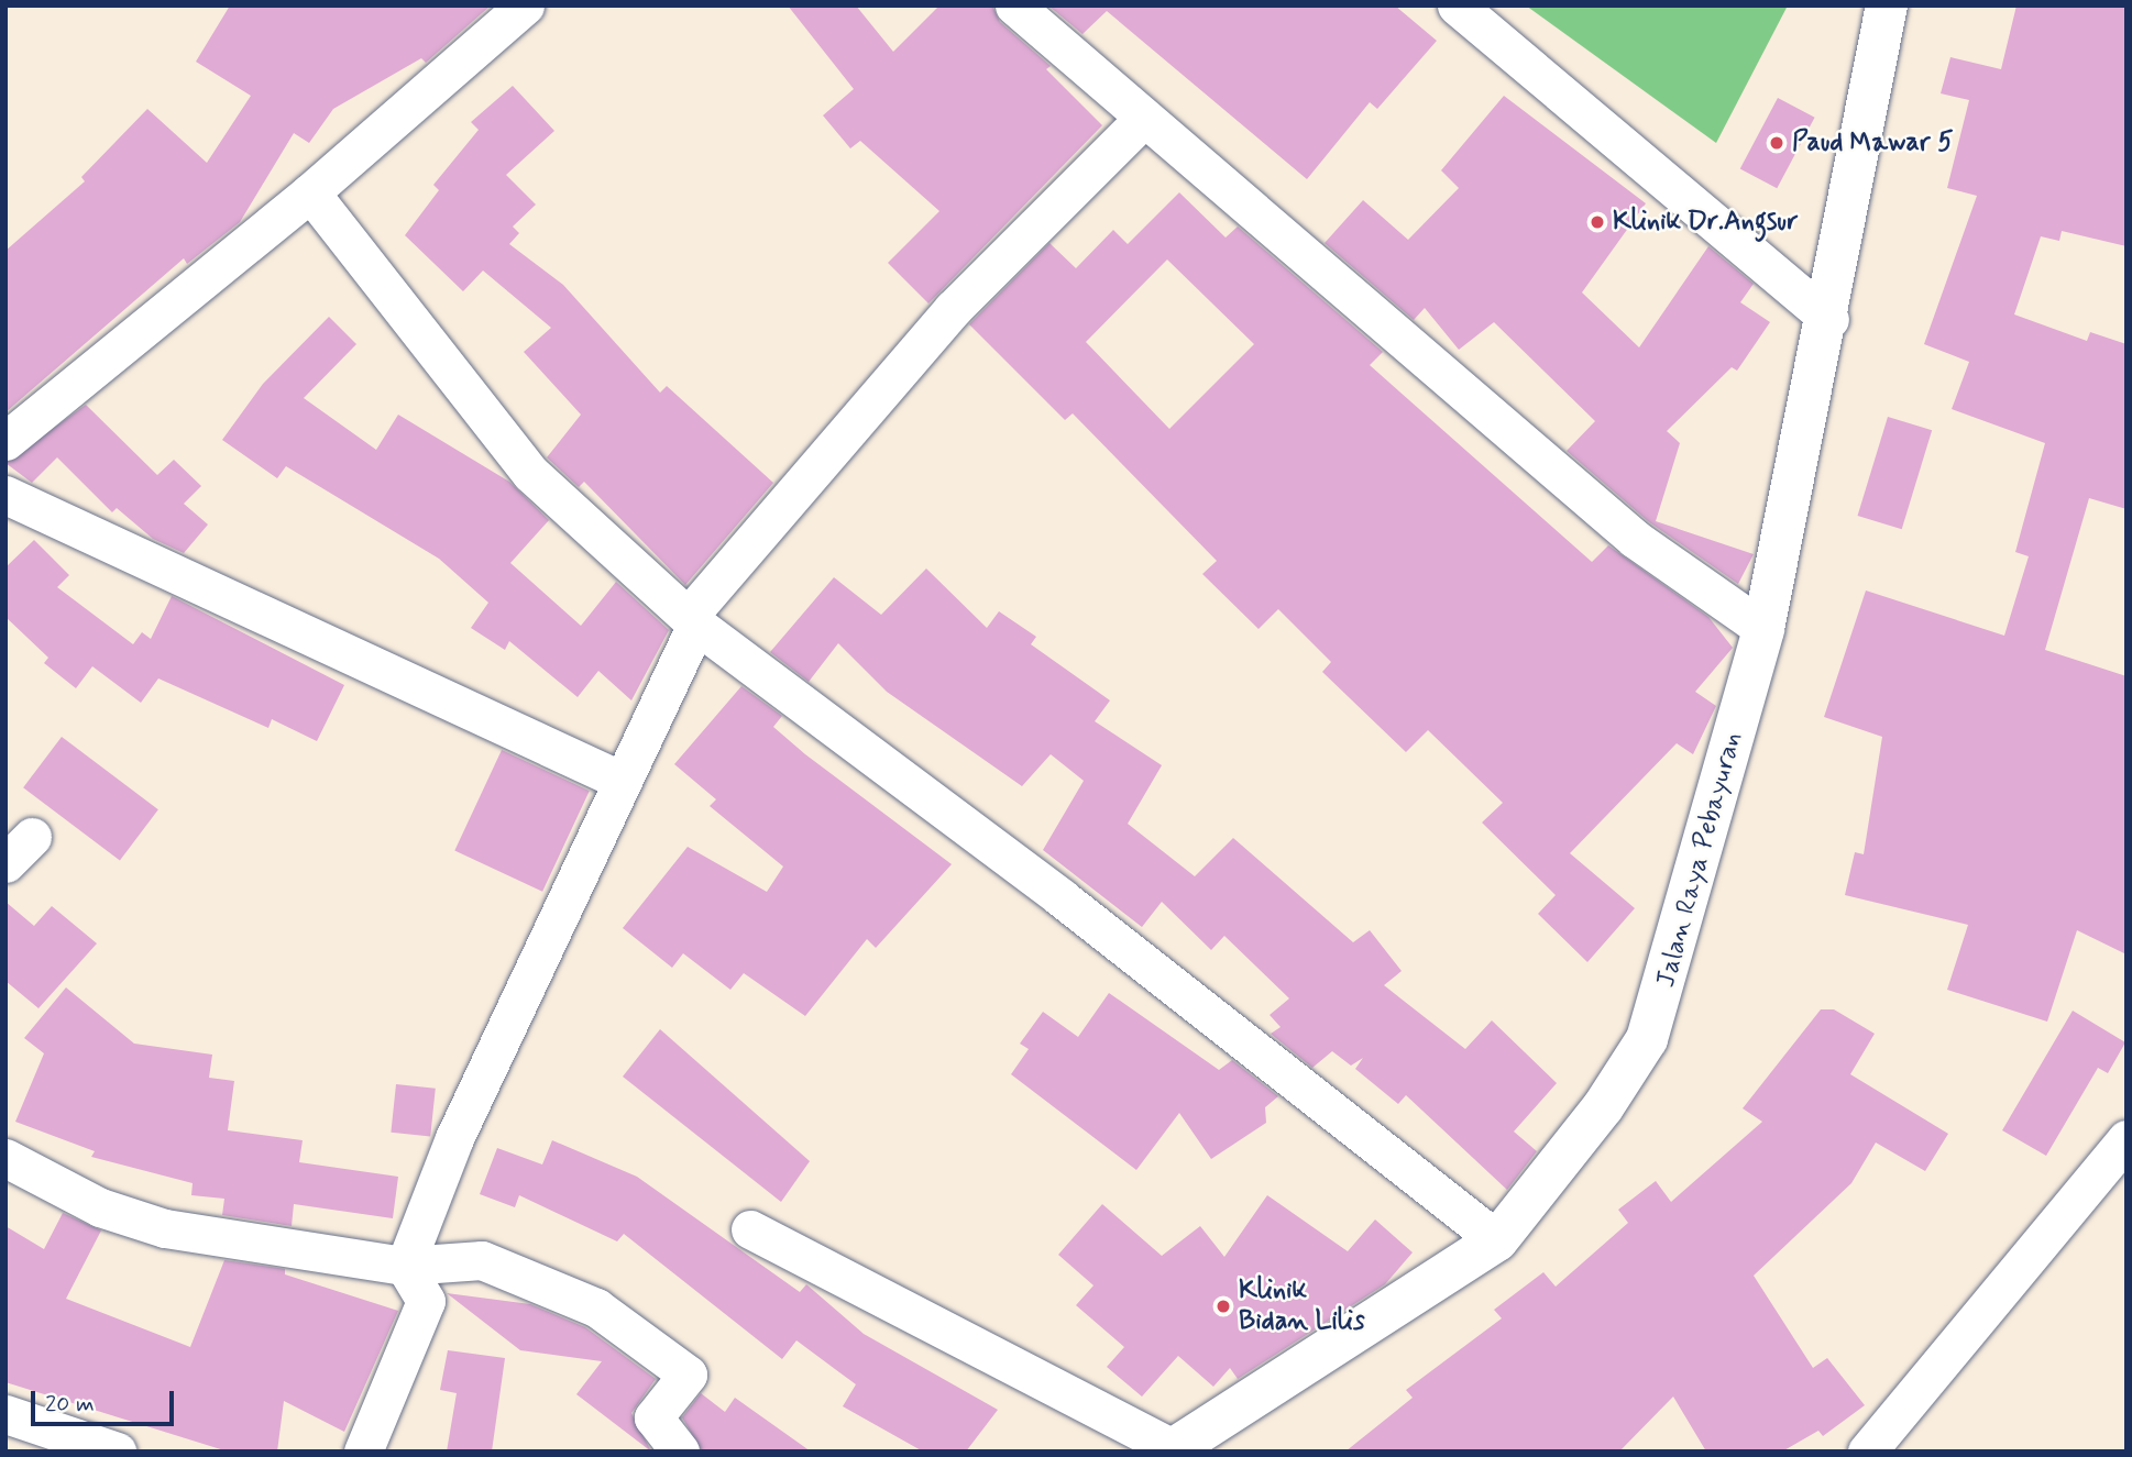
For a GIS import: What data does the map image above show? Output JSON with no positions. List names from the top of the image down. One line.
{"streets":{"main road":["Jalan Raya Pebayuran"]},"places":["Paud Mawar 5","Klinik Dr.Angsur","Klinik Bidan Lilis"],"scale_bar":"20 m"}
